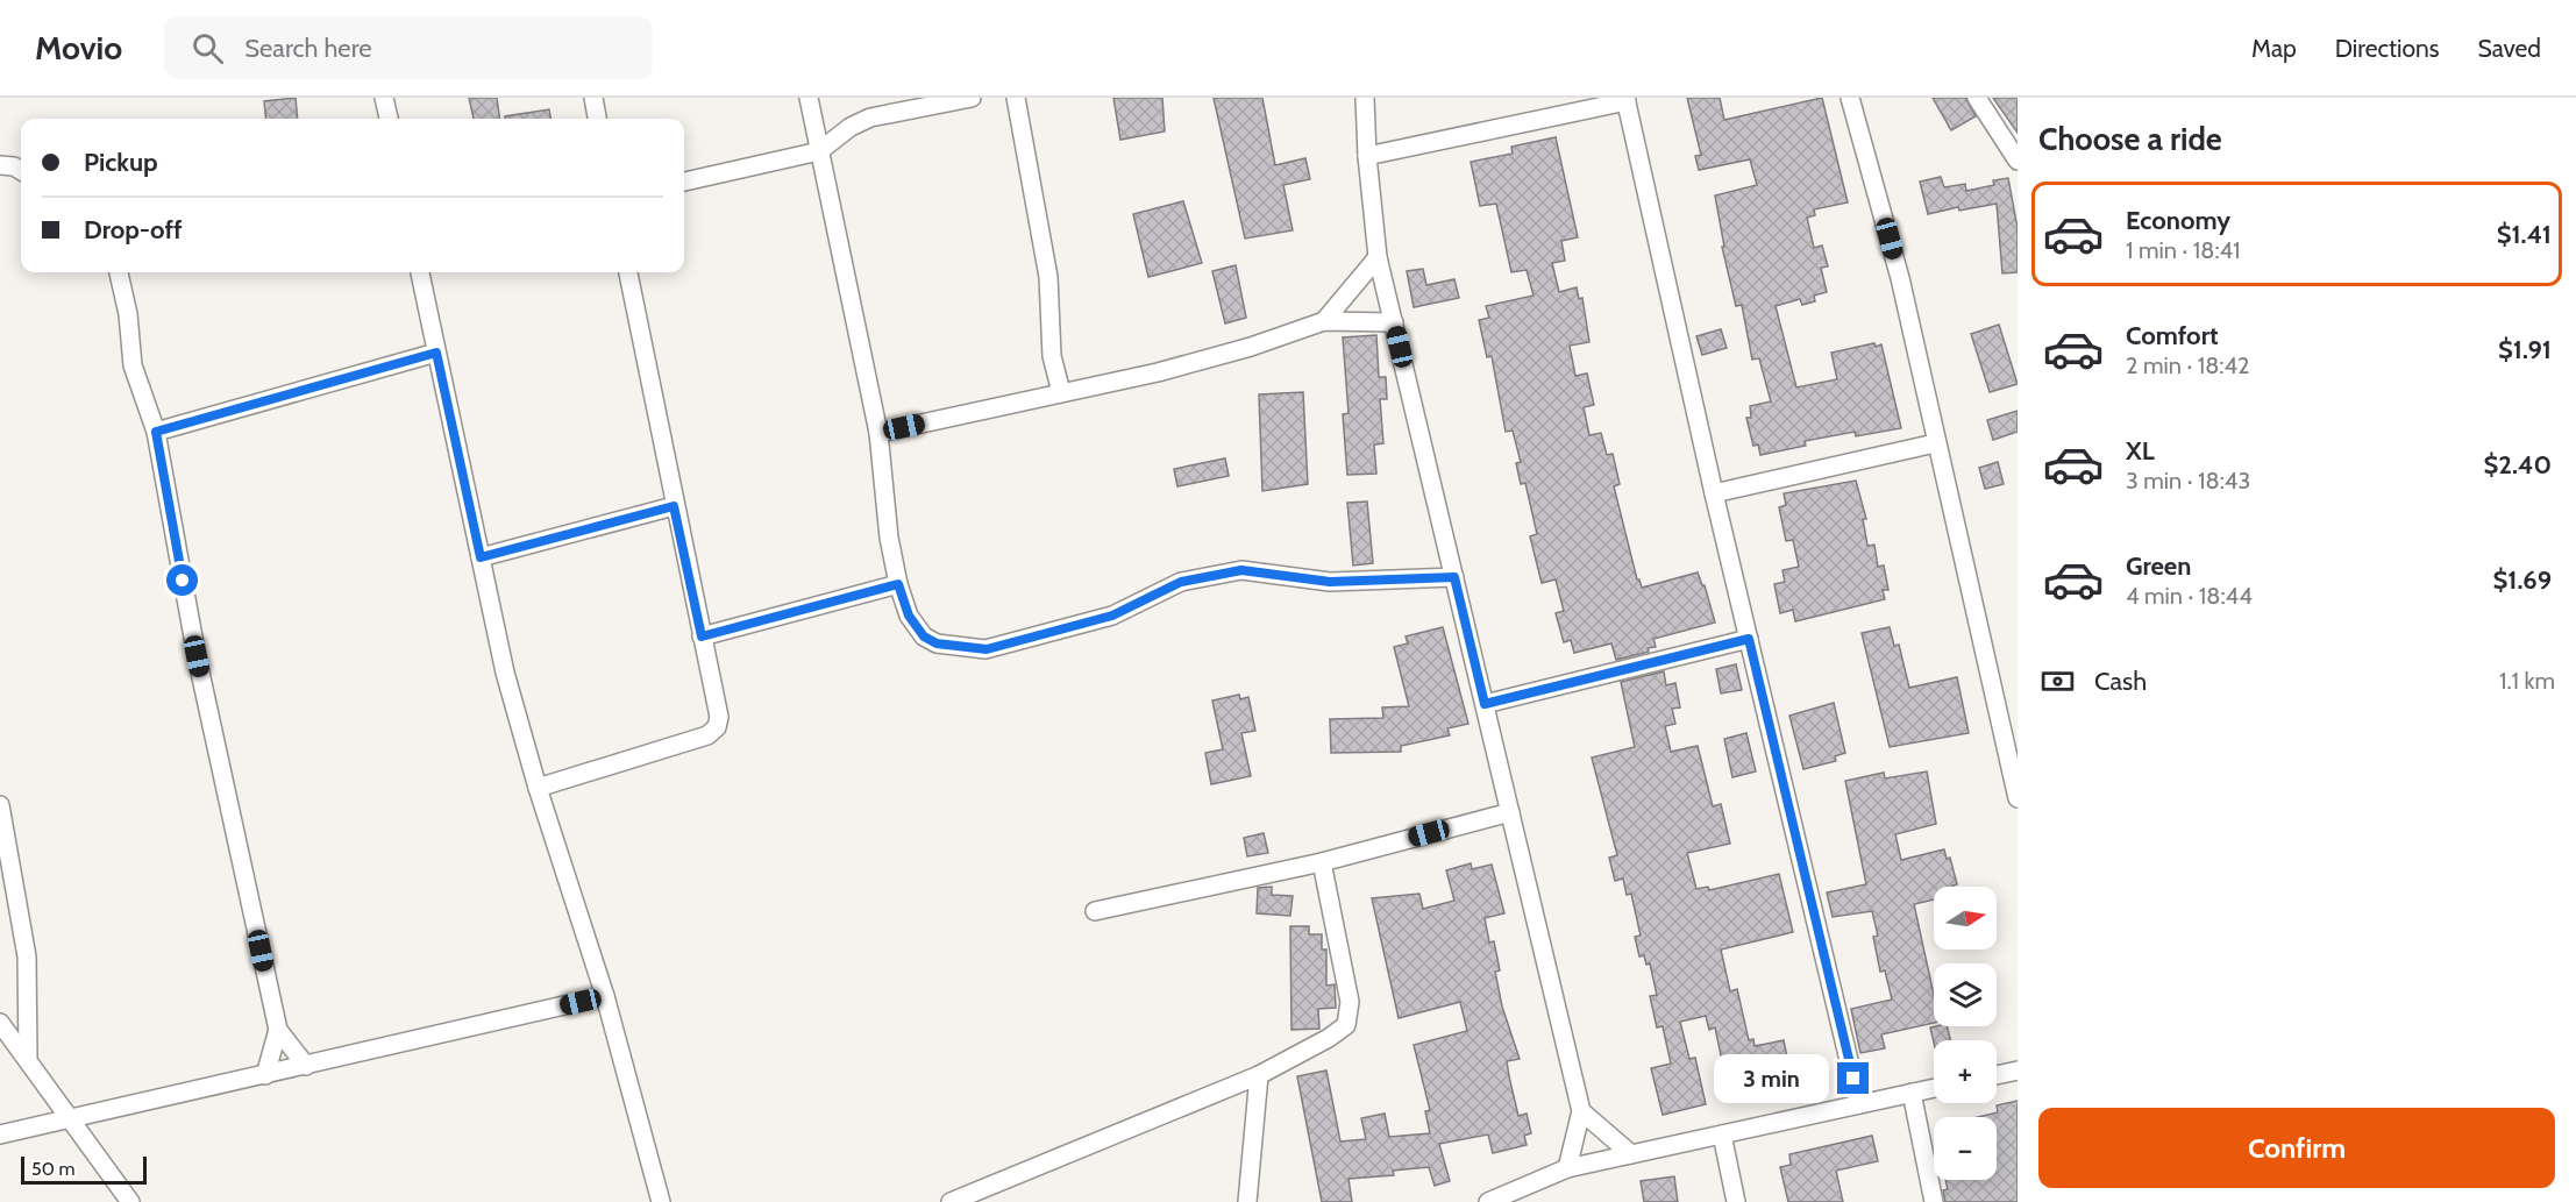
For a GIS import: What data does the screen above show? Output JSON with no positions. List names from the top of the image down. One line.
{"scale_bar":"50 m","north":"right","page":{"header":"Movio","search":"Search here","nav":["Map","Directions","Saved"],"heading":"Choose a ride","banner":["Pickup","Drop-off"],"list":[{"name":"Economy","note":"1 min · 18:41","value":"$1.41"},{"name":"Comfort","note":"2 min · 18:42","value":"$1.91"},{"name":"XL","note":"3 min · 18:43","value":"$2.40"},{"name":"Green","note":"4 min · 18:44","value":"$1.69"}],"pay":["Cash","1.1 km"],"map_buttons":["+","−"],"bubble":"3 min","buttons":"Confirm","scale":"50 m"}}
